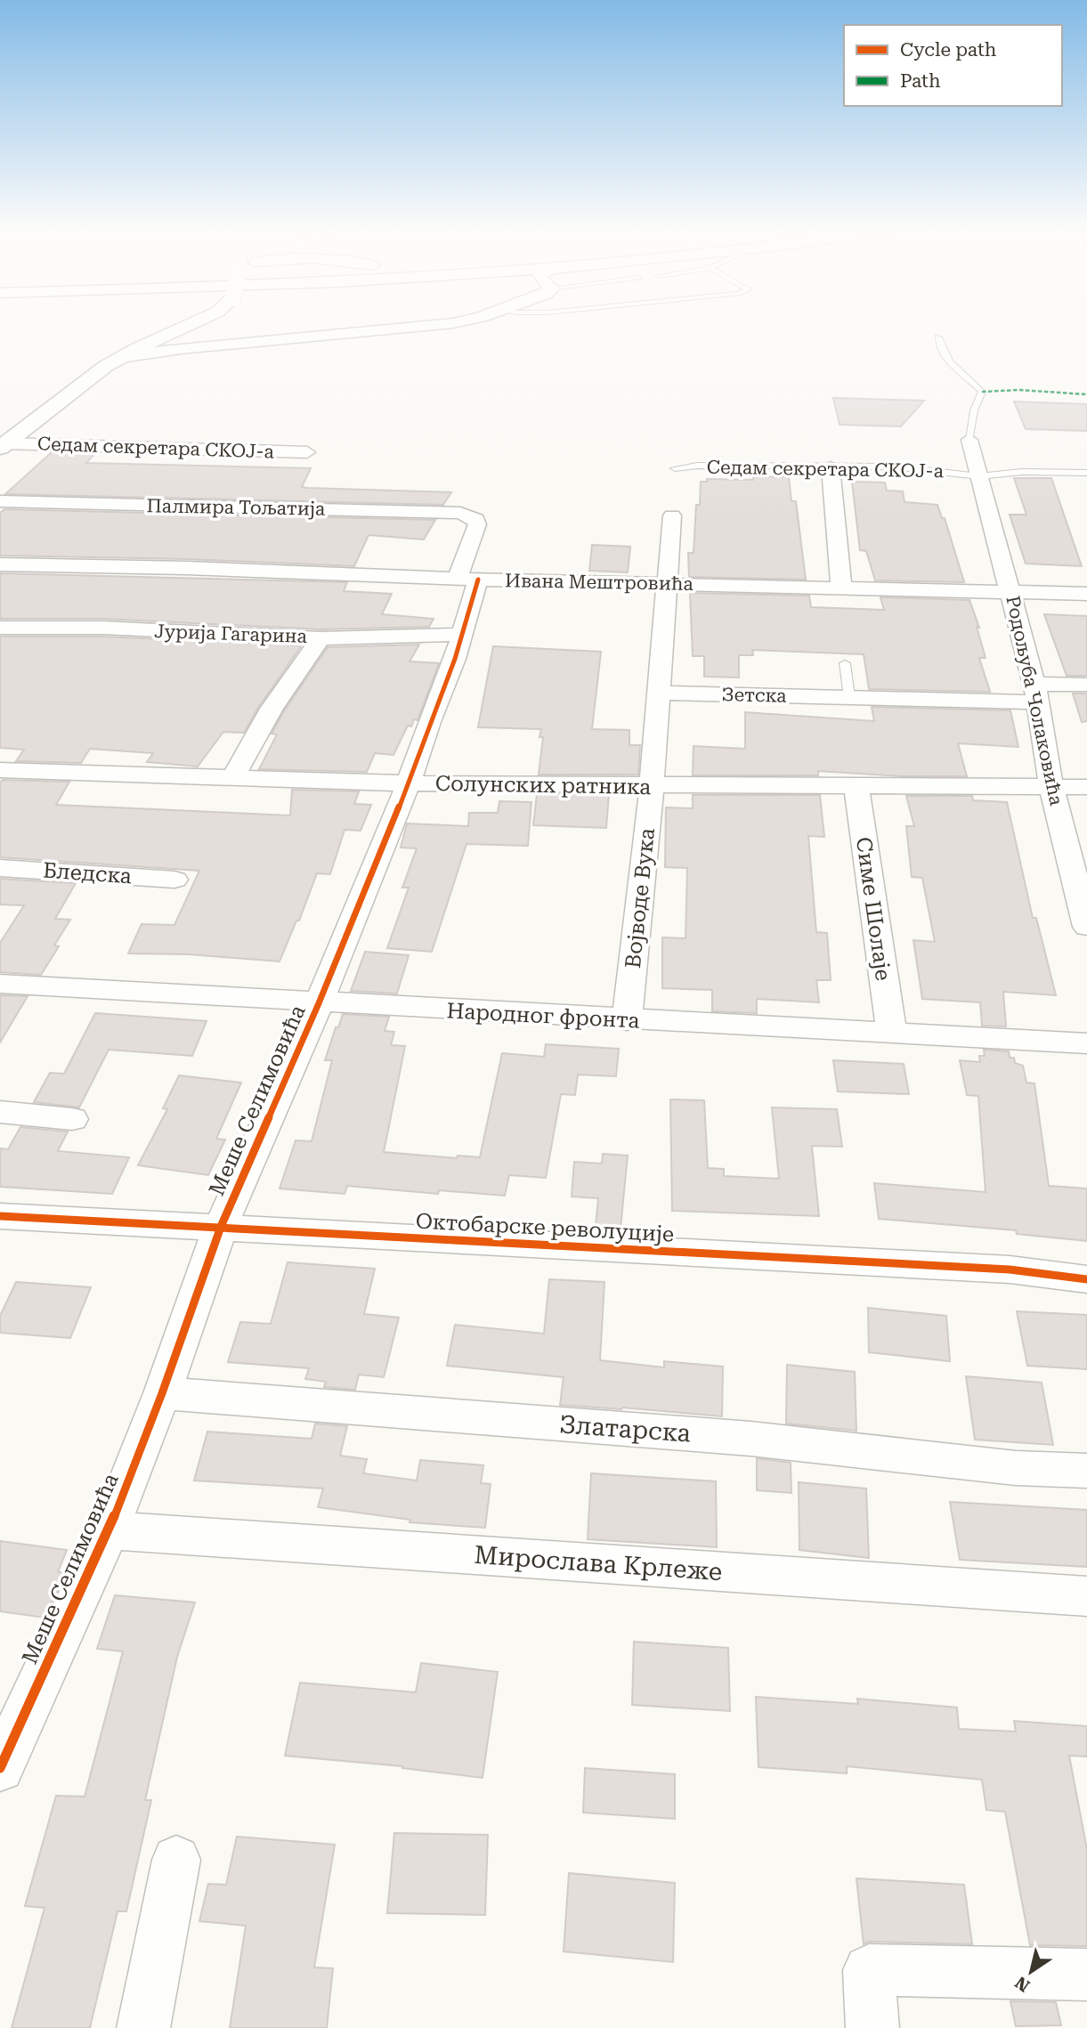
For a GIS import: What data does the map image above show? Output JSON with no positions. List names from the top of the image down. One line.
{"streets":{"street":["Седам секретара СКОЈ-а","Палмира Тољатија","Ивана Мештровића","Јурија Гагарина","Зетска","Родољуба Чолаковића","Солунских ратника","Бледска","Војводе Вука","Симе Шолаје","Народног фронта","Меше Селимовића","Октобарске револуције","Златарска","Мирослава Крлеже"]},"crossings":[["Седам секретара СКОЈ-а","Родољуба Чолаковића"],["Палмира Тољатија","Меше Селимовића"],["Ивана Мештровића","Родољуба Чолаковића"],["Ивана Мештровића","Војводе Вука"],["Ивана Мештровића","Меше Селимовића"],["Јурија Гагарина","Меше Селимовића"],["Зетска","Родољуба Чолаковића"],["Зетска","Војводе Вука"],["Родољуба Чолаковића","Солунских ратника"],["Солунских ратника","Војводе Вука"],["Солунских ратника","Симе Шолаје"],["Солунских ратника","Меше Селимовића"],["Војводе Вука","Народног фронта"],["Симе Шолаје","Народног фронта"],["Народног фронта","Меше Селимовића"],["Меше Селимовића","Октобарске револуције"],["Меше Селимовића","Златарска"],["Меше Селимовића","Мирослава Крлеже"]],"legend":["Cycle path","Path"],"north":"bottom left"}
